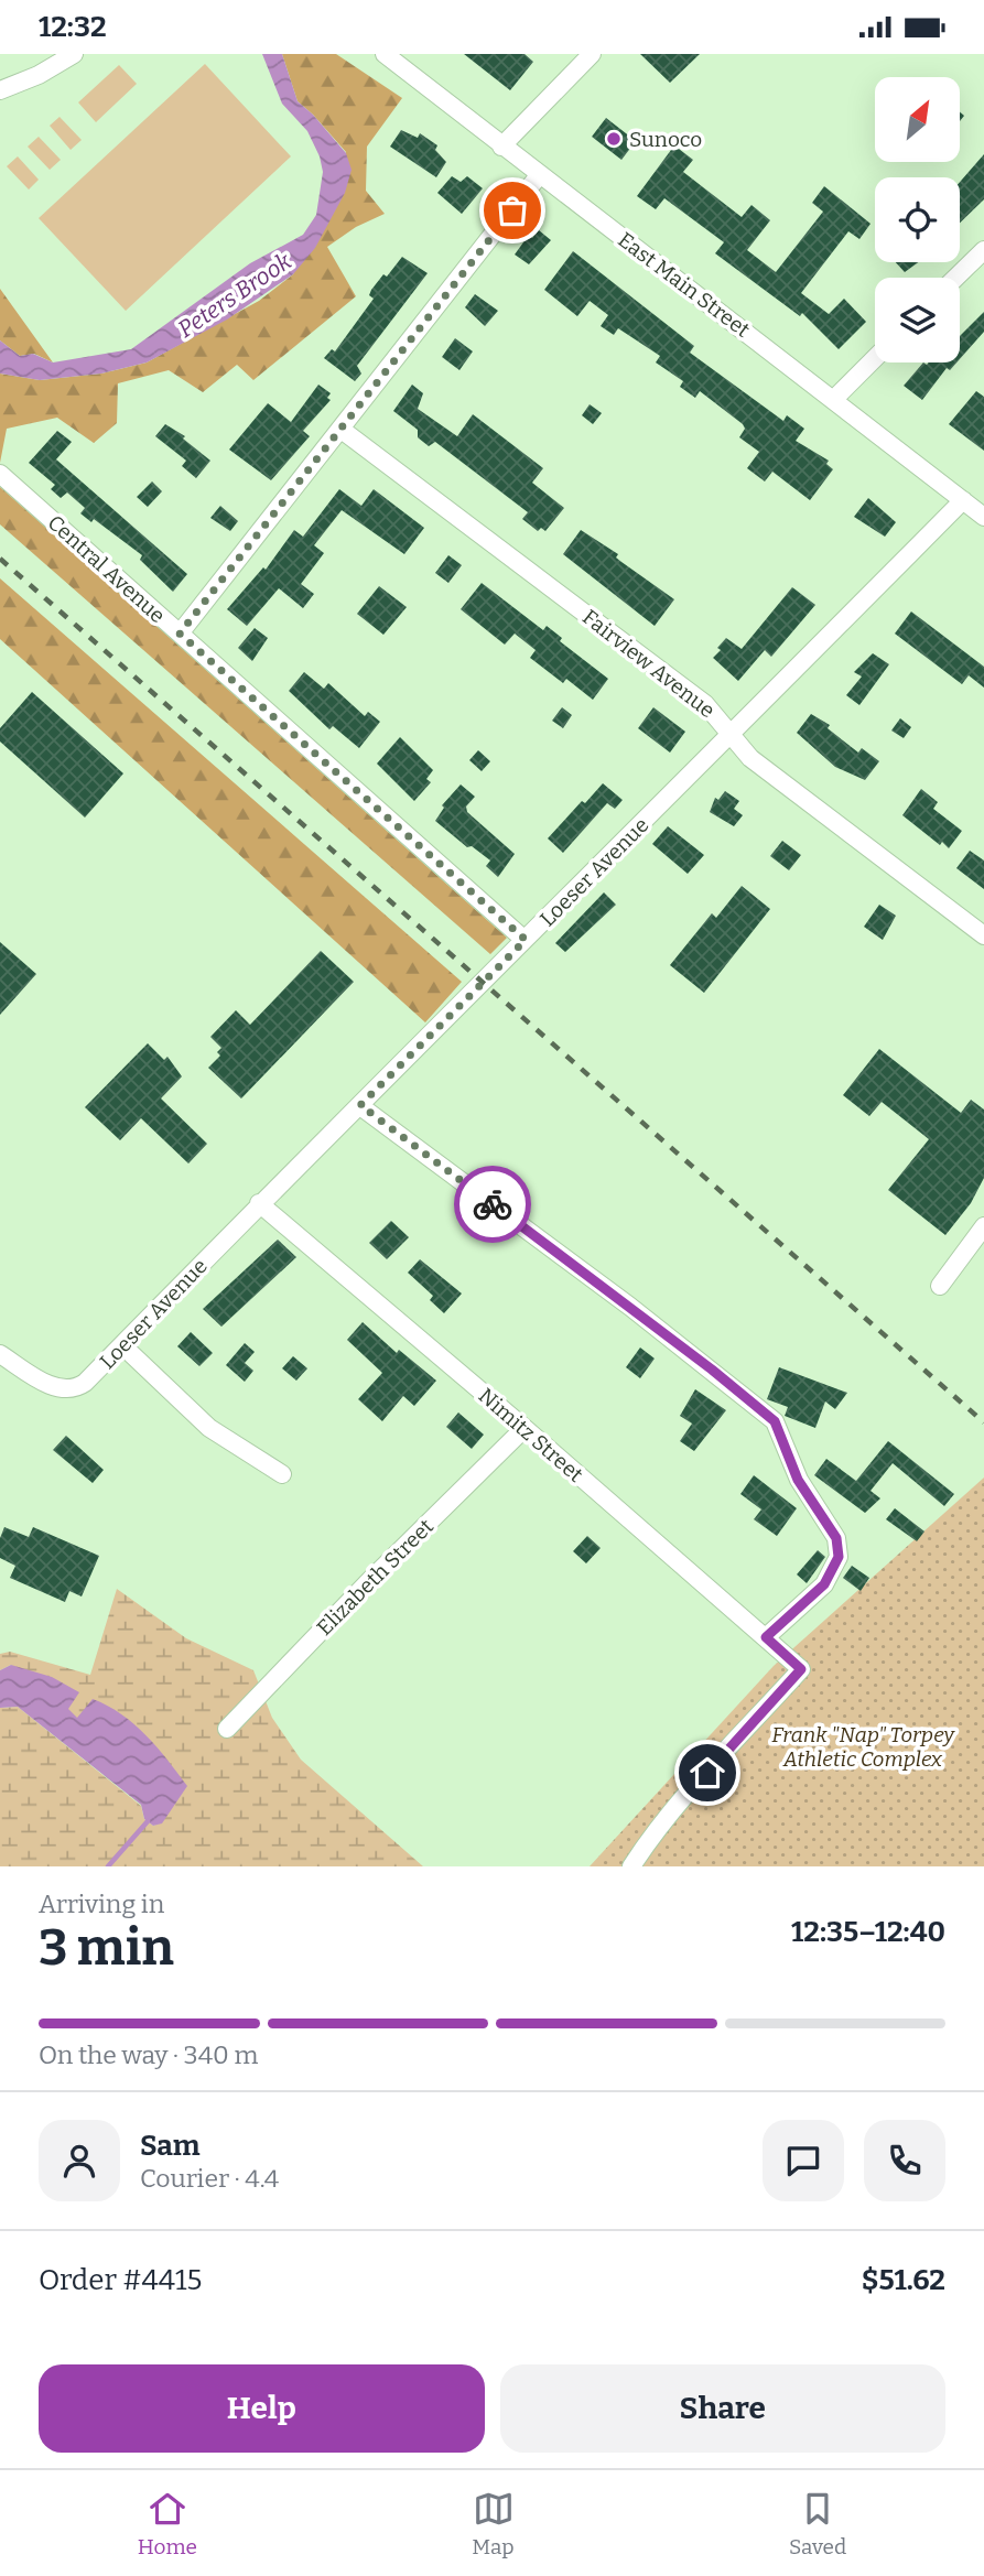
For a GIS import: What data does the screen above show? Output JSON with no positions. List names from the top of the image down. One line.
{"streets":{"street":["East Main Street","Central Avenue","Fairview Avenue","Loeser Avenue","Nimitz Street","Elizabeth Street"]},"crossings":[["East Main Street","Loeser Avenue"],["Central Avenue","Loeser Avenue"],["Fairview Avenue","Loeser Avenue"],["Loeser Avenue","Nimitz Street"],["Nimitz Street","Elizabeth Street"]],"water":["Peters Brook"],"parks":["Frank \"Nap\" Torpey Athletic Complex"],"places":["Sunoco"],"north":"top right","page":{"status":"12:32","heading":["3 min","Arriving in","12:35–12:40"],"panel":["Sam","Courier · 4.4","Order #4415","$51.62"],"bar":"On the way · 340 m","buttons":["Help","Share"],"tabs":["Home","Map","Saved"]}}
